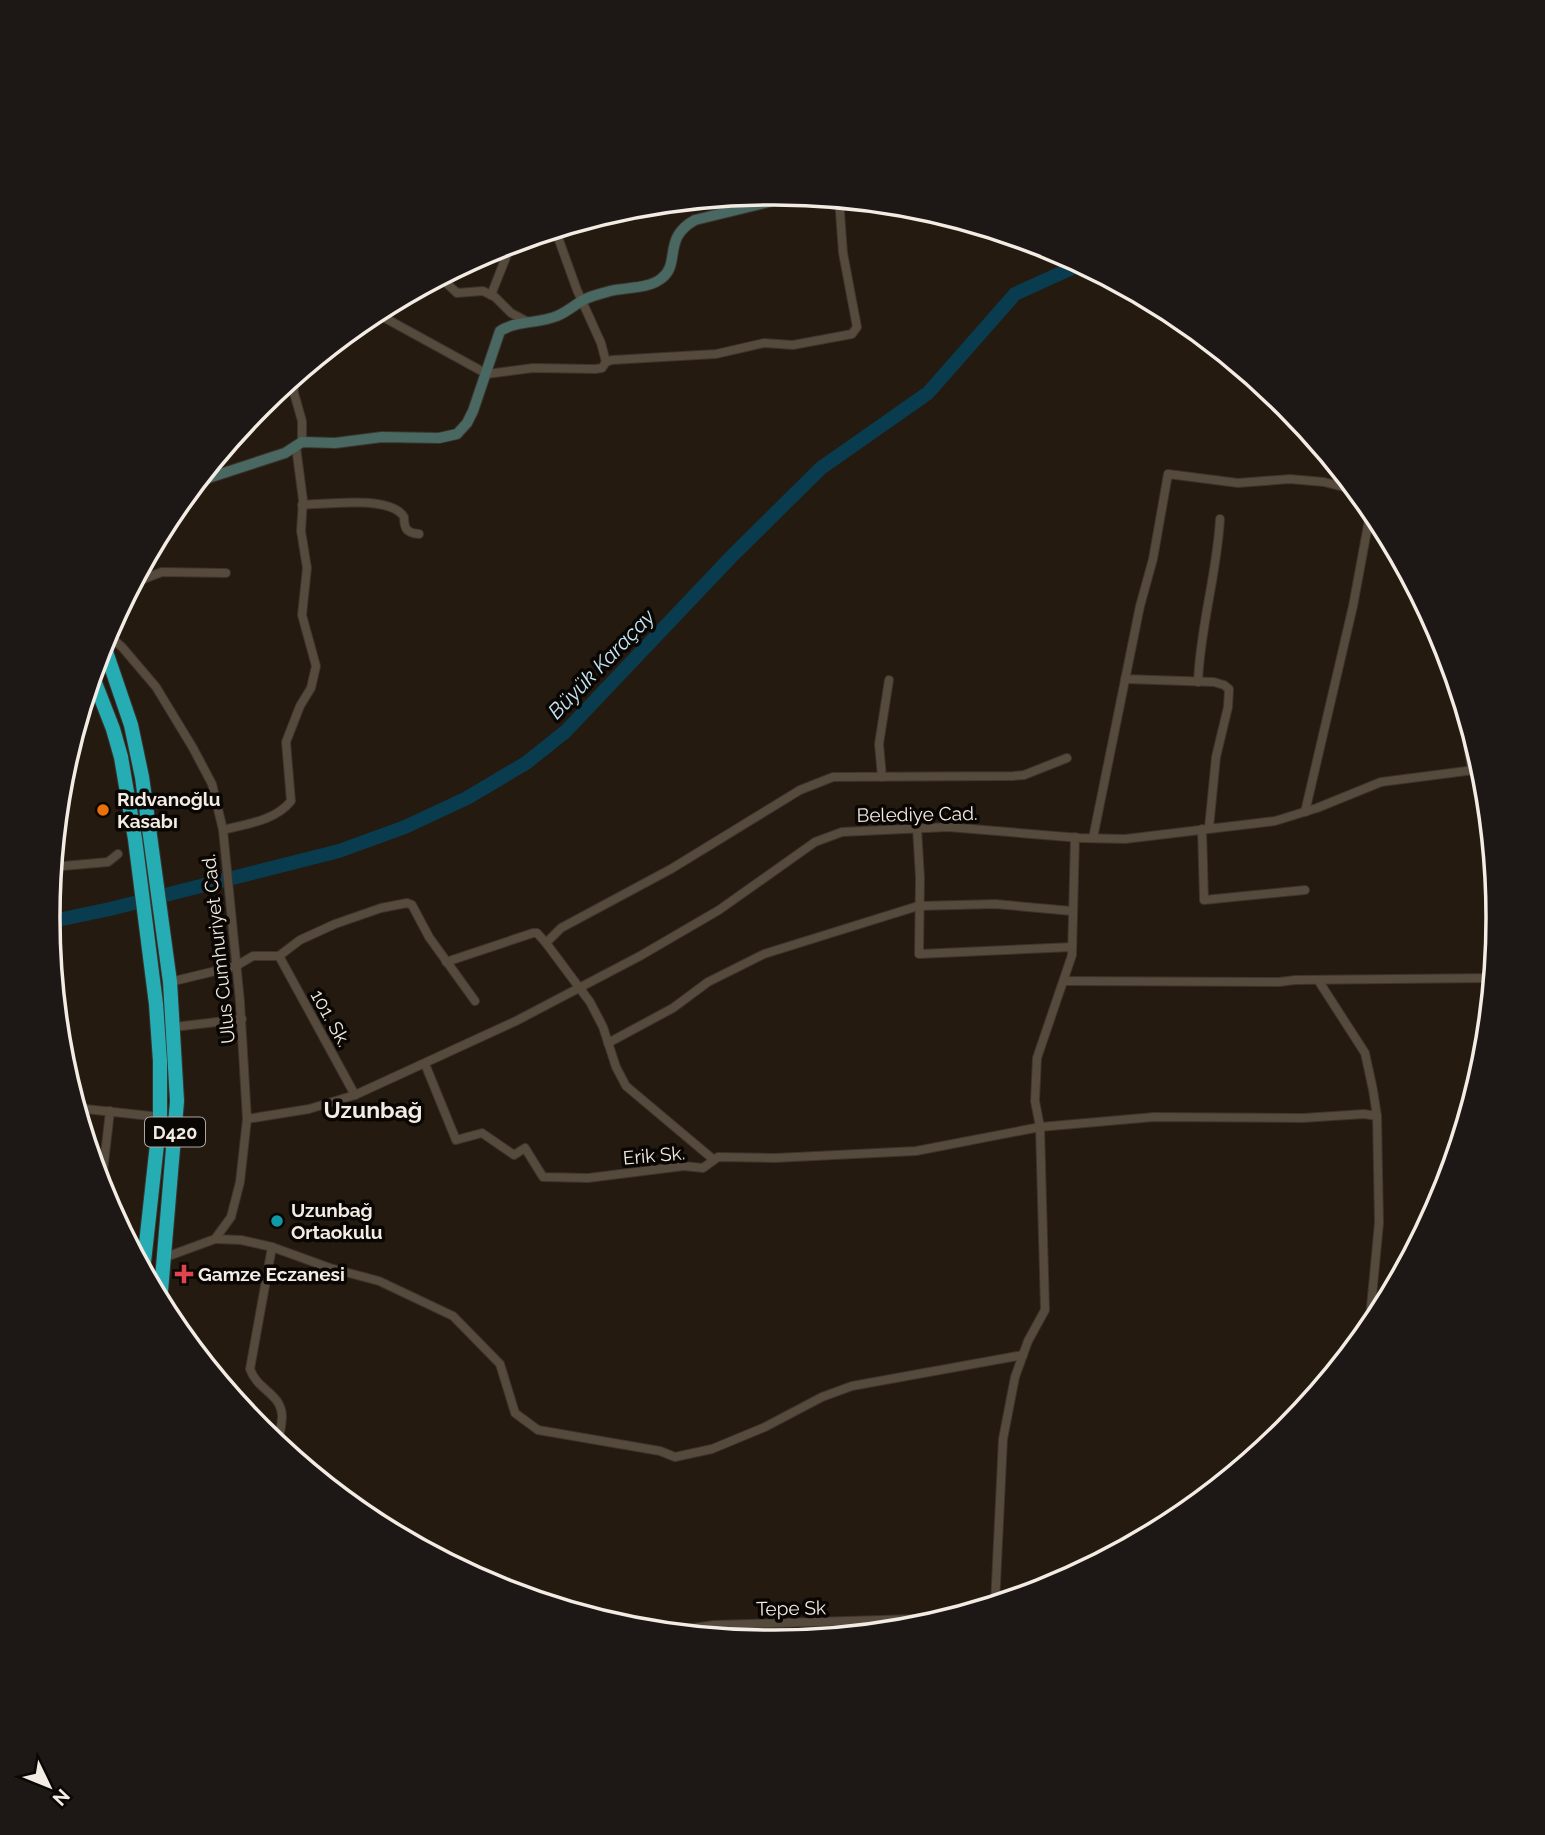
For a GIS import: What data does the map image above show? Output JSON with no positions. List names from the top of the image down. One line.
{"streets":{"highway":["D420"],"street":["Belediye Cad.","Ulus Cumhuriyet Cad.","101. Sk.","Erik Sk.","Tepe Sk"]},"crossings":[["Belediye Cad.","Ulus Cumhuriyet Cad."],["Belediye Cad.","101. Sk."],["Belediye Cad.","Erik Sk."]],"districts":["Uzunbağ"],"water":["Büyük Karaçay"],"places":{"other":["Rıdvanoğlu Kasabı","Uzunbağ Ortaokulu"],"health":["Gamze Eczanesi"]},"north":"bottom right"}
